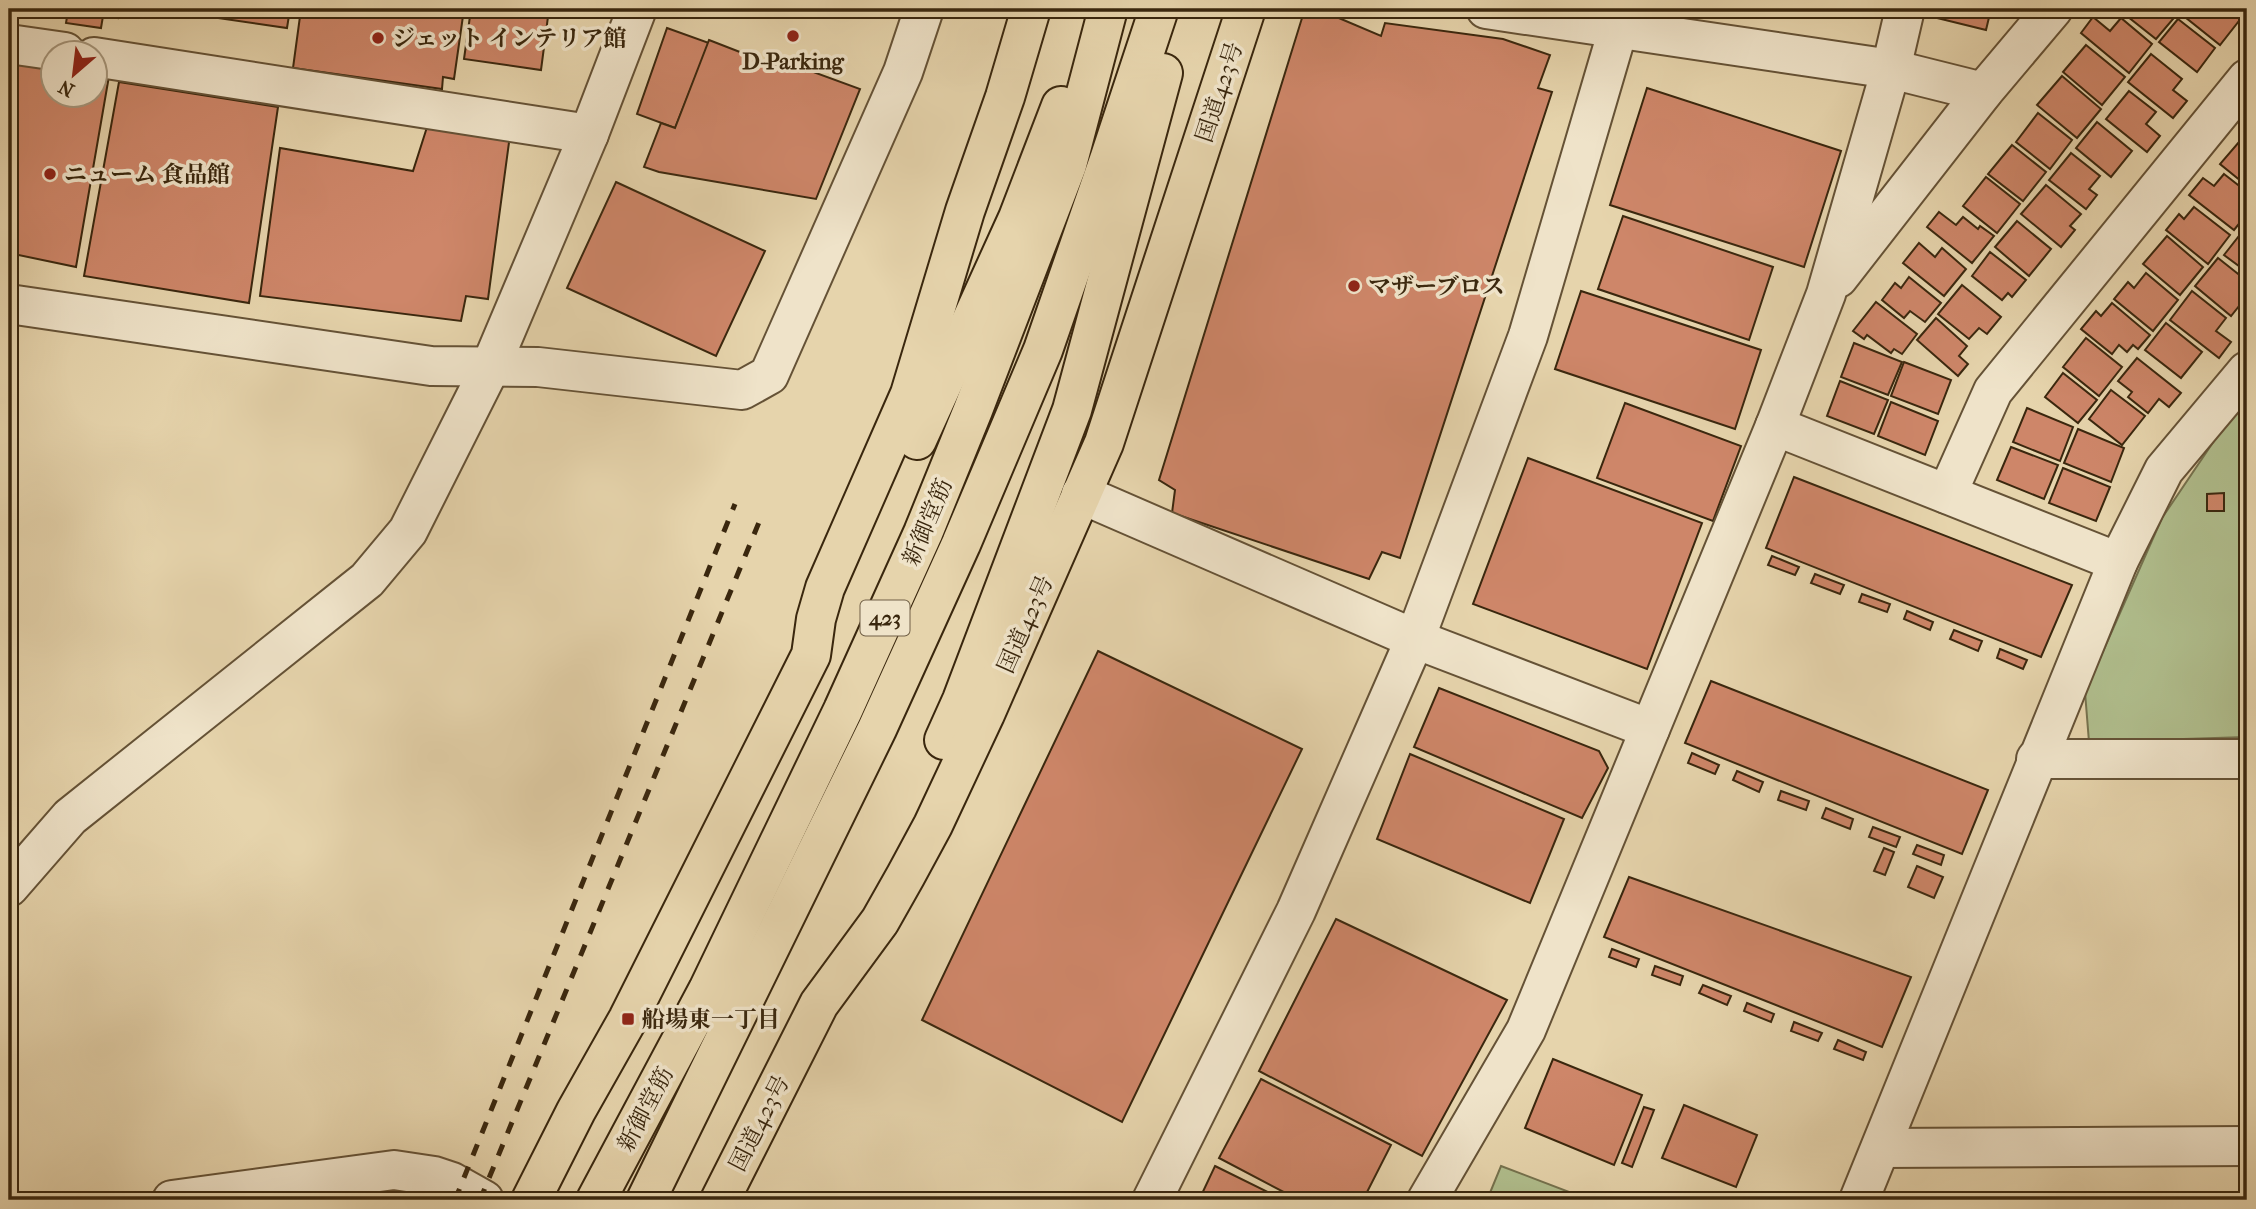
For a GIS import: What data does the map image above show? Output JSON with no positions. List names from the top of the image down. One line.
{"streets":{"highway":["国道423号","新御堂筋","423"]},"places":{"other":["D-Parking","ジェット インテリア館","ニューム 食品館","マザーブロス"],"transit":["船場東一丁目"]},"north":"bottom left"}
